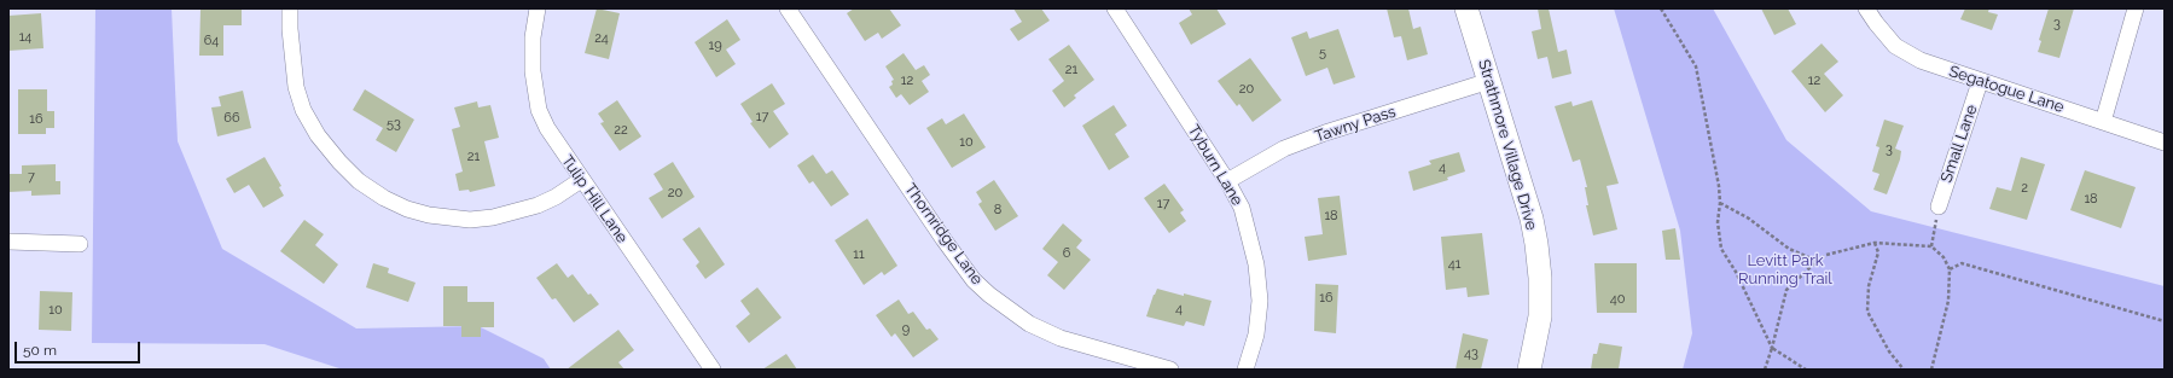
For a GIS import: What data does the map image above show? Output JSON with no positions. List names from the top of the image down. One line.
{"streets":{"street":["Segatogue Lane","Tawny Pass","Small Lane","Strathmore Village Drive","Tyburn Lane","Tulip Hill Lane","Thornridge Lane"]},"crossings":[["Segatogue Lane","Small Lane"],["Tawny Pass","Strathmore Village Drive"],["Tawny Pass","Tyburn Lane"]],"parks":["Levitt Park Running Trail"],"house_numbers":["3","14","24","64","19","5","21","12","12","20","17","66","16","53","22","10","3","21","4","7","2","20","18","17","8","18","6","11","41","16","40","4","10","9","43"],"scale_bar":"50 m"}
